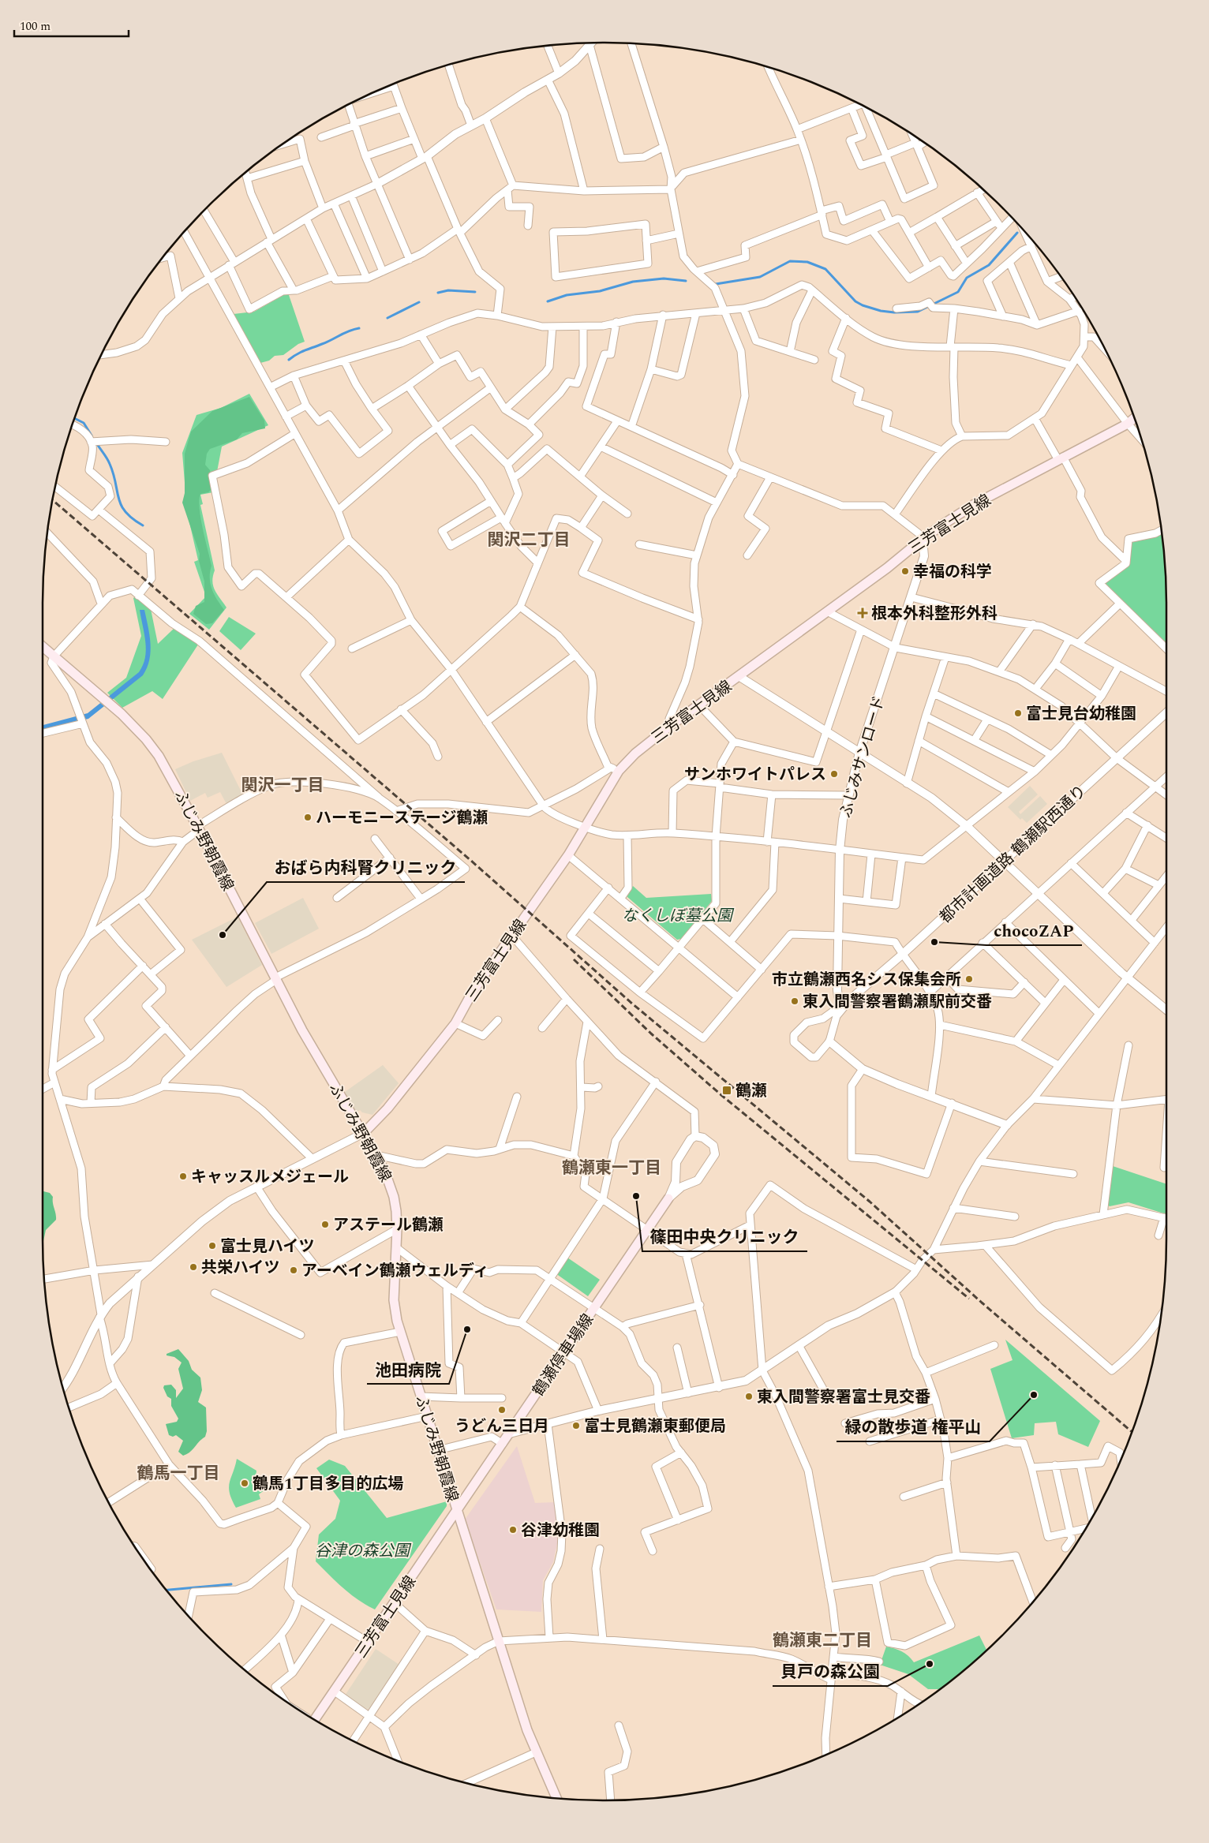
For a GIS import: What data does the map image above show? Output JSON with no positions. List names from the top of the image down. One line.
{"streets":{"main road":["三芳富士見線","ふじみ野朝霞線","鶴瀬停車場線"],"street":["ふじみサンロード","都市計画道路 鶴瀬駅西通り"]},"crossings":[["三芳富士見線","ふじみサンロード"],["三芳富士見線","ふじみ野朝霞線"],["三芳富士見線","鶴瀬停車場線"],["ふじみ野朝霞線","鶴瀬停車場線"]],"districts":["関沢二丁目","関沢一丁目","鶴瀬東一丁目","鶴馬一丁目","鶴瀬東二丁目"],"parks":["なくしぼ墓公園","谷津の森公園"],"places":{"other":["幸福の科学","富士見台幼稚園","サンホワイトパレス","ハーモニーステージ鶴瀬","おばら内科腎クリニック","chocoZAP","市立鶴瀬西名シス保集会所","東入間警察署鶴瀬駅前交番","キャッスルメジェール","篠田中央クリニック","アステール鶴瀬","富士見ハイツ","共栄ハイツ","アーベイン鶴瀬ウェルディ","池田病院","緑の散歩道 権平山","東入間警察署富士見交番","うどん三日月","富士見鶴瀬東郵便局","鶴馬1丁目多目的広場","谷津幼稚園","貝戸の森公園"],"health":["根本外科整形外科"],"transit":["鶴瀬"]},"scale_bar":"100 m"}
